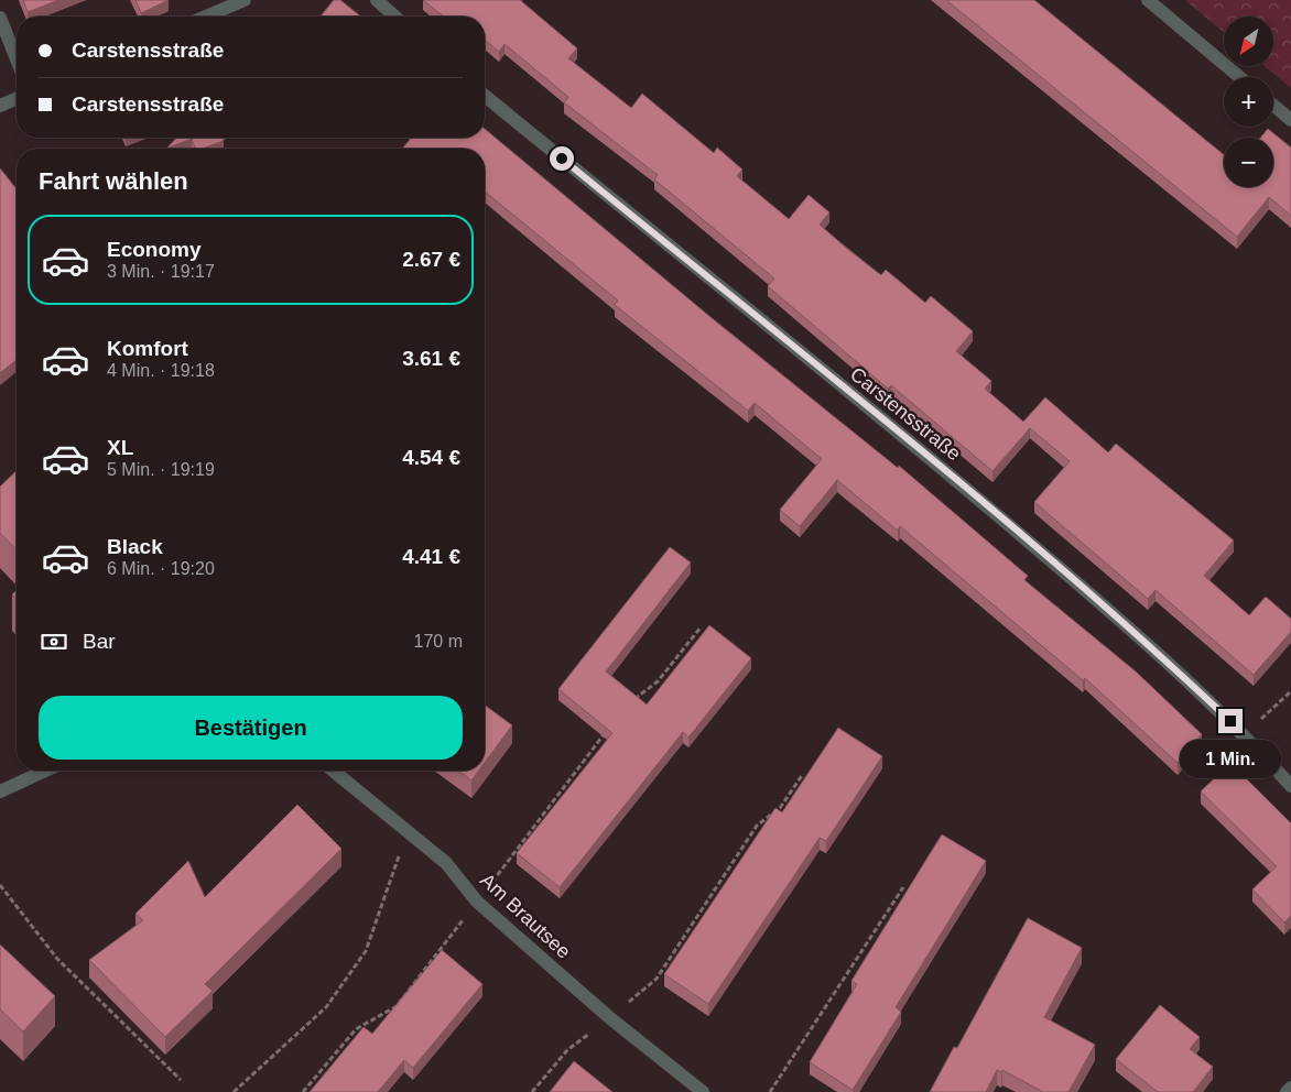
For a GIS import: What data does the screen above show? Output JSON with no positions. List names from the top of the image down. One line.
{"streets":{"street":["Carstensstraße","Am Brautsee"]},"north":"bottom left","page":{"map_buttons":["+","−"],"banner":["Carstensstraße","Carstensstraße"],"heading":"Fahrt wählen","list":[{"name":"Economy","note":"3 Min. · 19:17","value":"2.67 €"},{"name":"Komfort","note":"4 Min. · 19:18","value":"3.61 €"},{"name":"XL","note":"5 Min. · 19:19","value":"4.54 €"},{"name":"Black","note":"6 Min. · 19:20","value":"4.41 €"}],"pay":["Bar","170 m"],"buttons":"Bestätigen","bubble":"1 Min."}}
